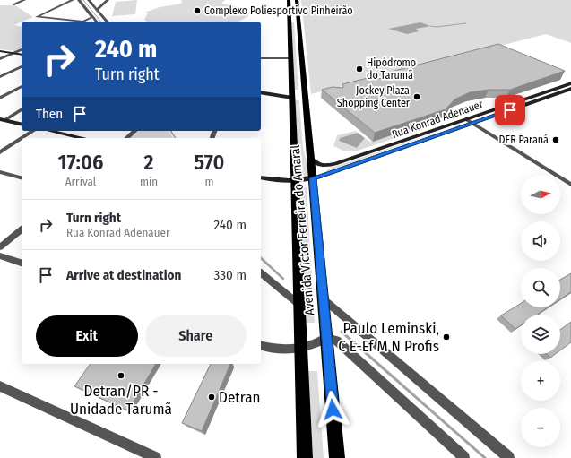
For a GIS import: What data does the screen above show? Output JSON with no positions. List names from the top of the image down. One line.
{"streets":{"highway":["Avenida Victor Ferreira do Amaral"],"main road":["Rua Konrad Adenauer"]},"crossings":[["Rua Konrad Adenauer","Avenida Victor Ferreira do Amaral"]],"places":["Complexo Poliesportivo Pinheirão","Hipódromo do Tarumã","Jockey Plaza Shopping Center","DER Paraná","Paulo Leminski, C E-Ef M N Profis","Detran/PR - Unidade Tarumã","Detran"],"north":"right","page":{"turn":["240 m","Turn right"],"then":"Then","eta":["17:06","Arrival","2","min","570","m"],"map_buttons":["+","−"],"list":[{"name":"Turn right","note":"Rua Konrad Adenauer","value":"240 m"},{"name":"Arrive at destination","value":"330 m"}],"buttons":["Exit","Share"]}}
